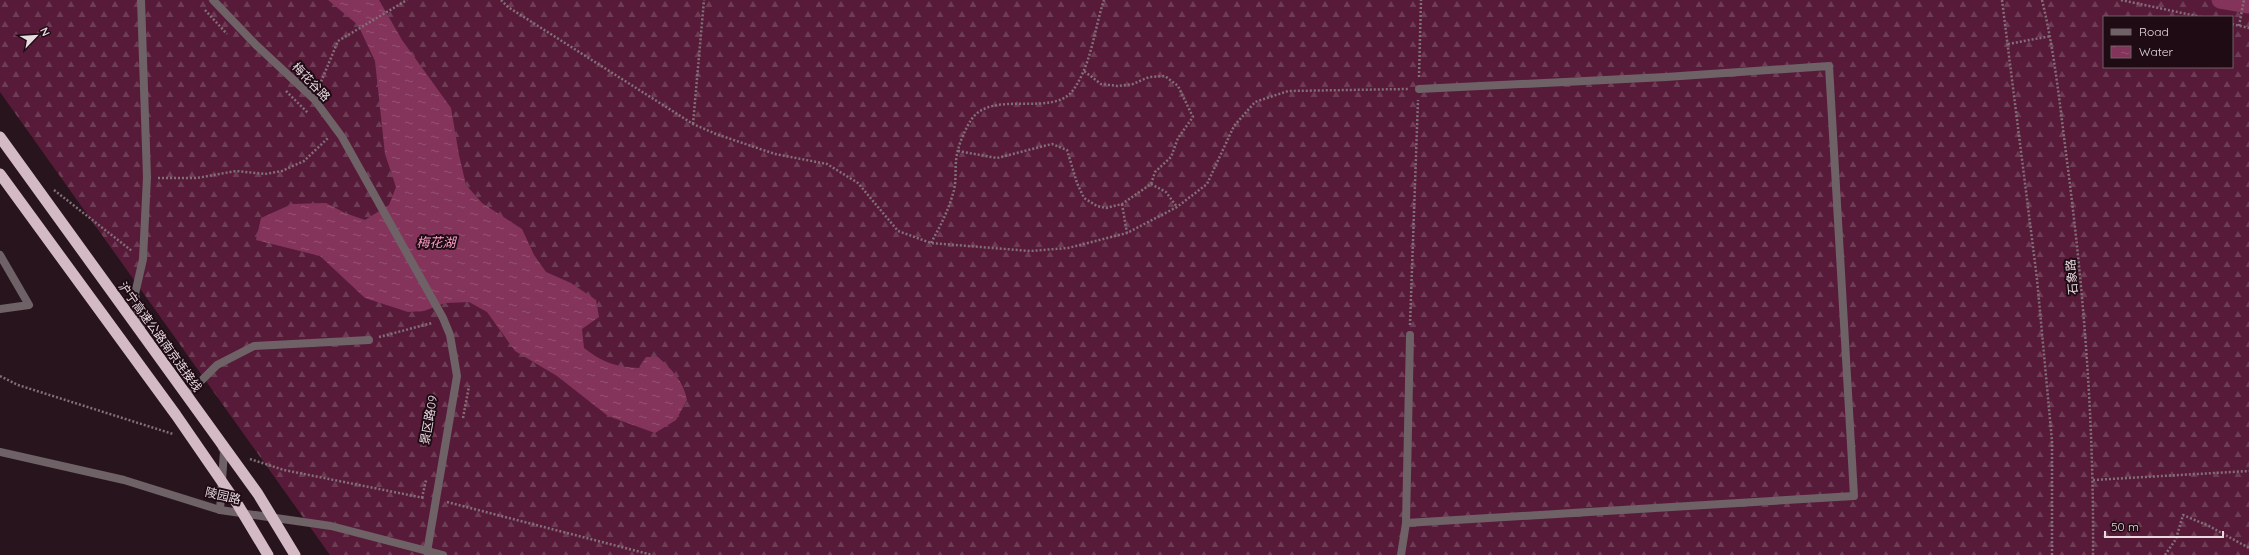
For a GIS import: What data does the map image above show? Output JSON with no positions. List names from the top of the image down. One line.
{"streets":{"highway":["沪宁高速公路南京连接线"],"street":["梅花谷路","陵园路"],"path":["石象路"]},"crossings":[["梅花谷路","陵园路"]],"water":["梅花湖"],"legend":["Road","Water"],"scale_bar":"50 m","north":"top right"}
